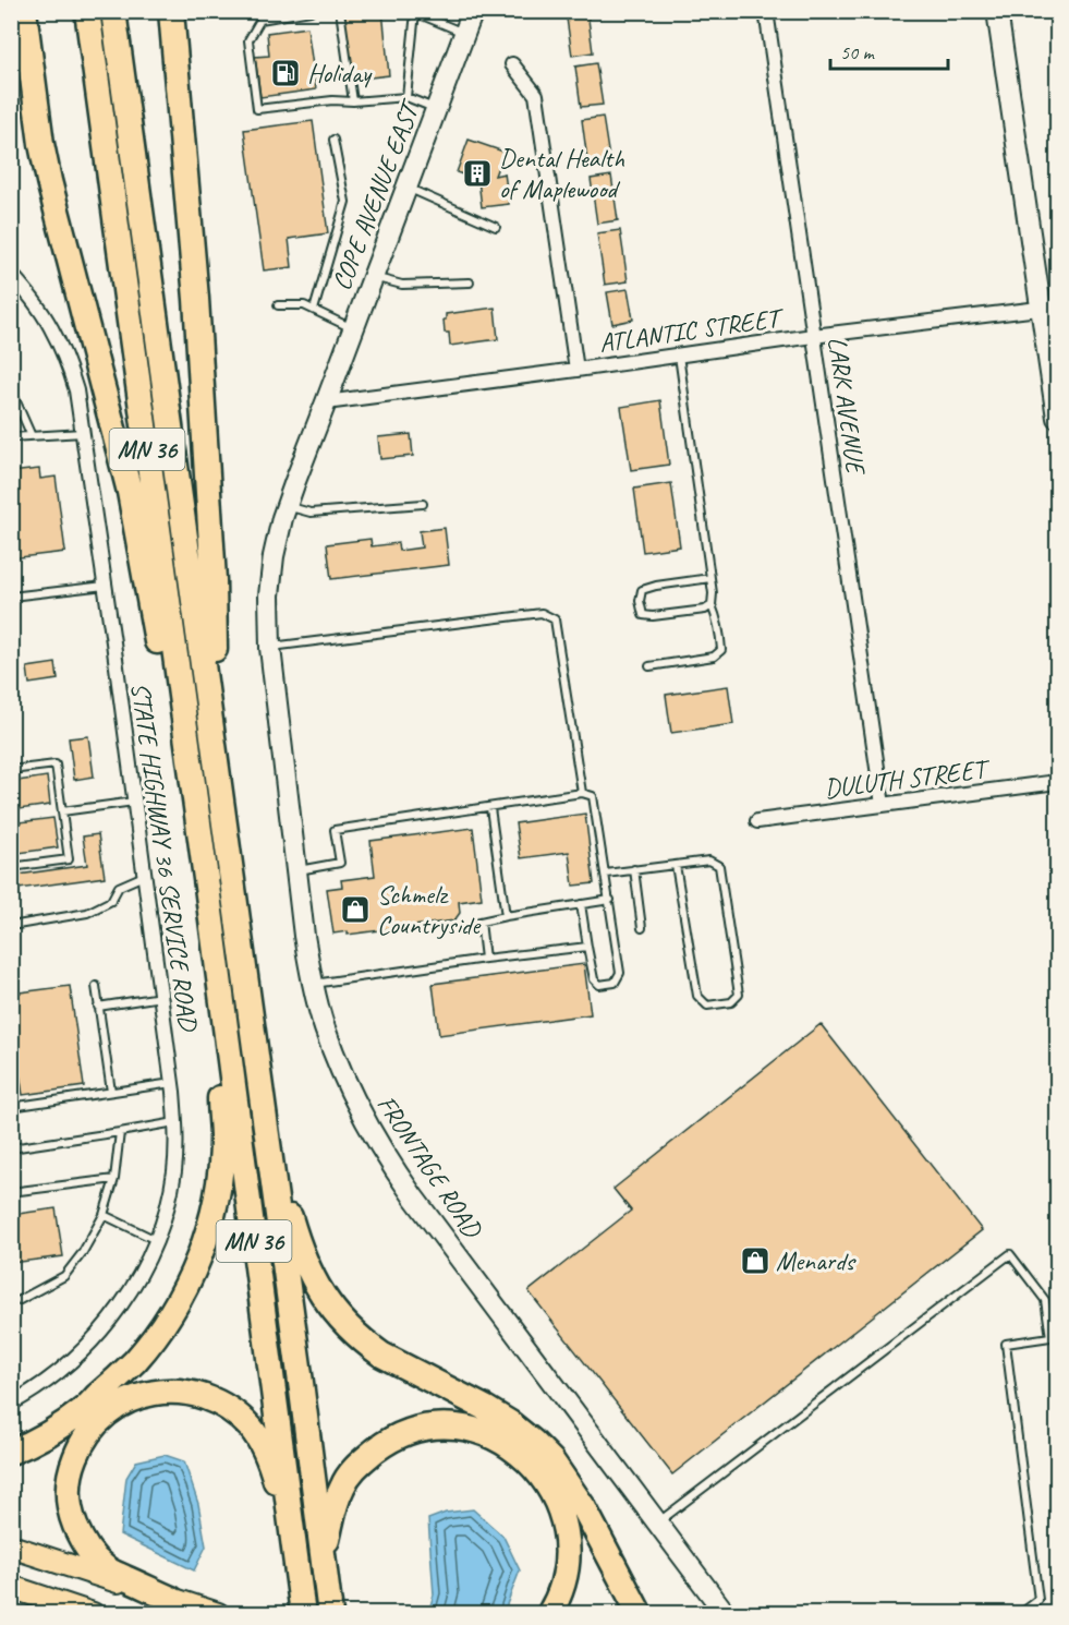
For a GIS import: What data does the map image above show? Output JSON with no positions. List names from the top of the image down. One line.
{"streets":{"highway":["MN 36"],"street":["COPE AVENUE EAST","ATLANTIC STREET","LARK AVENUE","DULUTH STREET","STATE HIGHWAY 36 SERVICE ROAD","FRONTAGE ROAD"]},"crossings":[["COPE AVENUE EAST","ATLANTIC STREET"],["COPE AVENUE EAST","FRONTAGE ROAD"],["ATLANTIC STREET","LARK AVENUE"],["ATLANTIC STREET","FRONTAGE ROAD"],["LARK AVENUE","DULUTH STREET"]],"places":{"fuel station":["Holiday"],"building":["Dental Health of Maplewood"],"shop":["Schmelz Countryside","Menards"]},"scale_bar":"50 m"}
